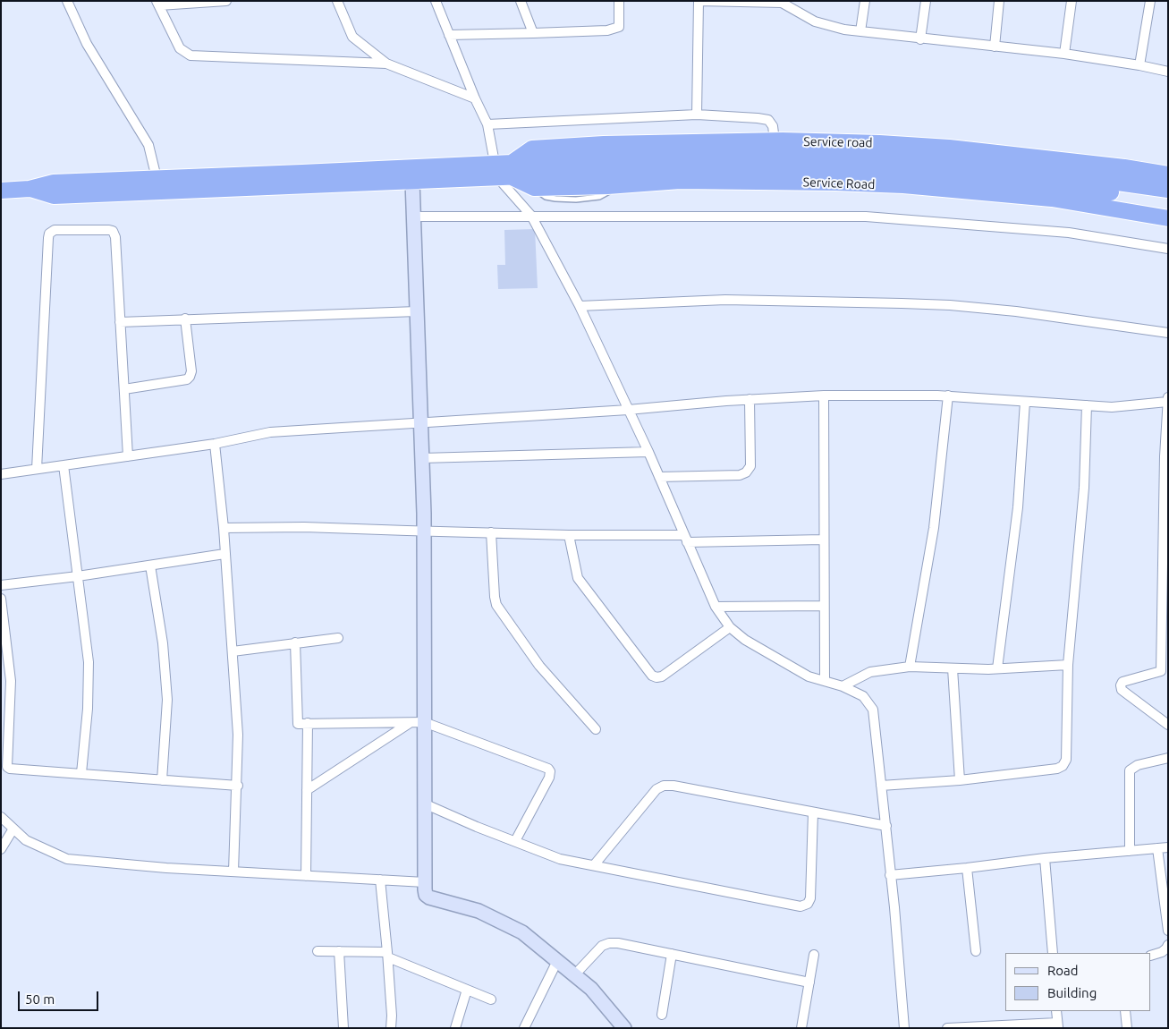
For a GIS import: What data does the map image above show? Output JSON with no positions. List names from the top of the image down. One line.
{"streets":{"highway":["Service road","Service Road"]},"crossings":[["Service road","Service Road"]],"legend":["Road","Building"],"scale_bar":"50 m"}
